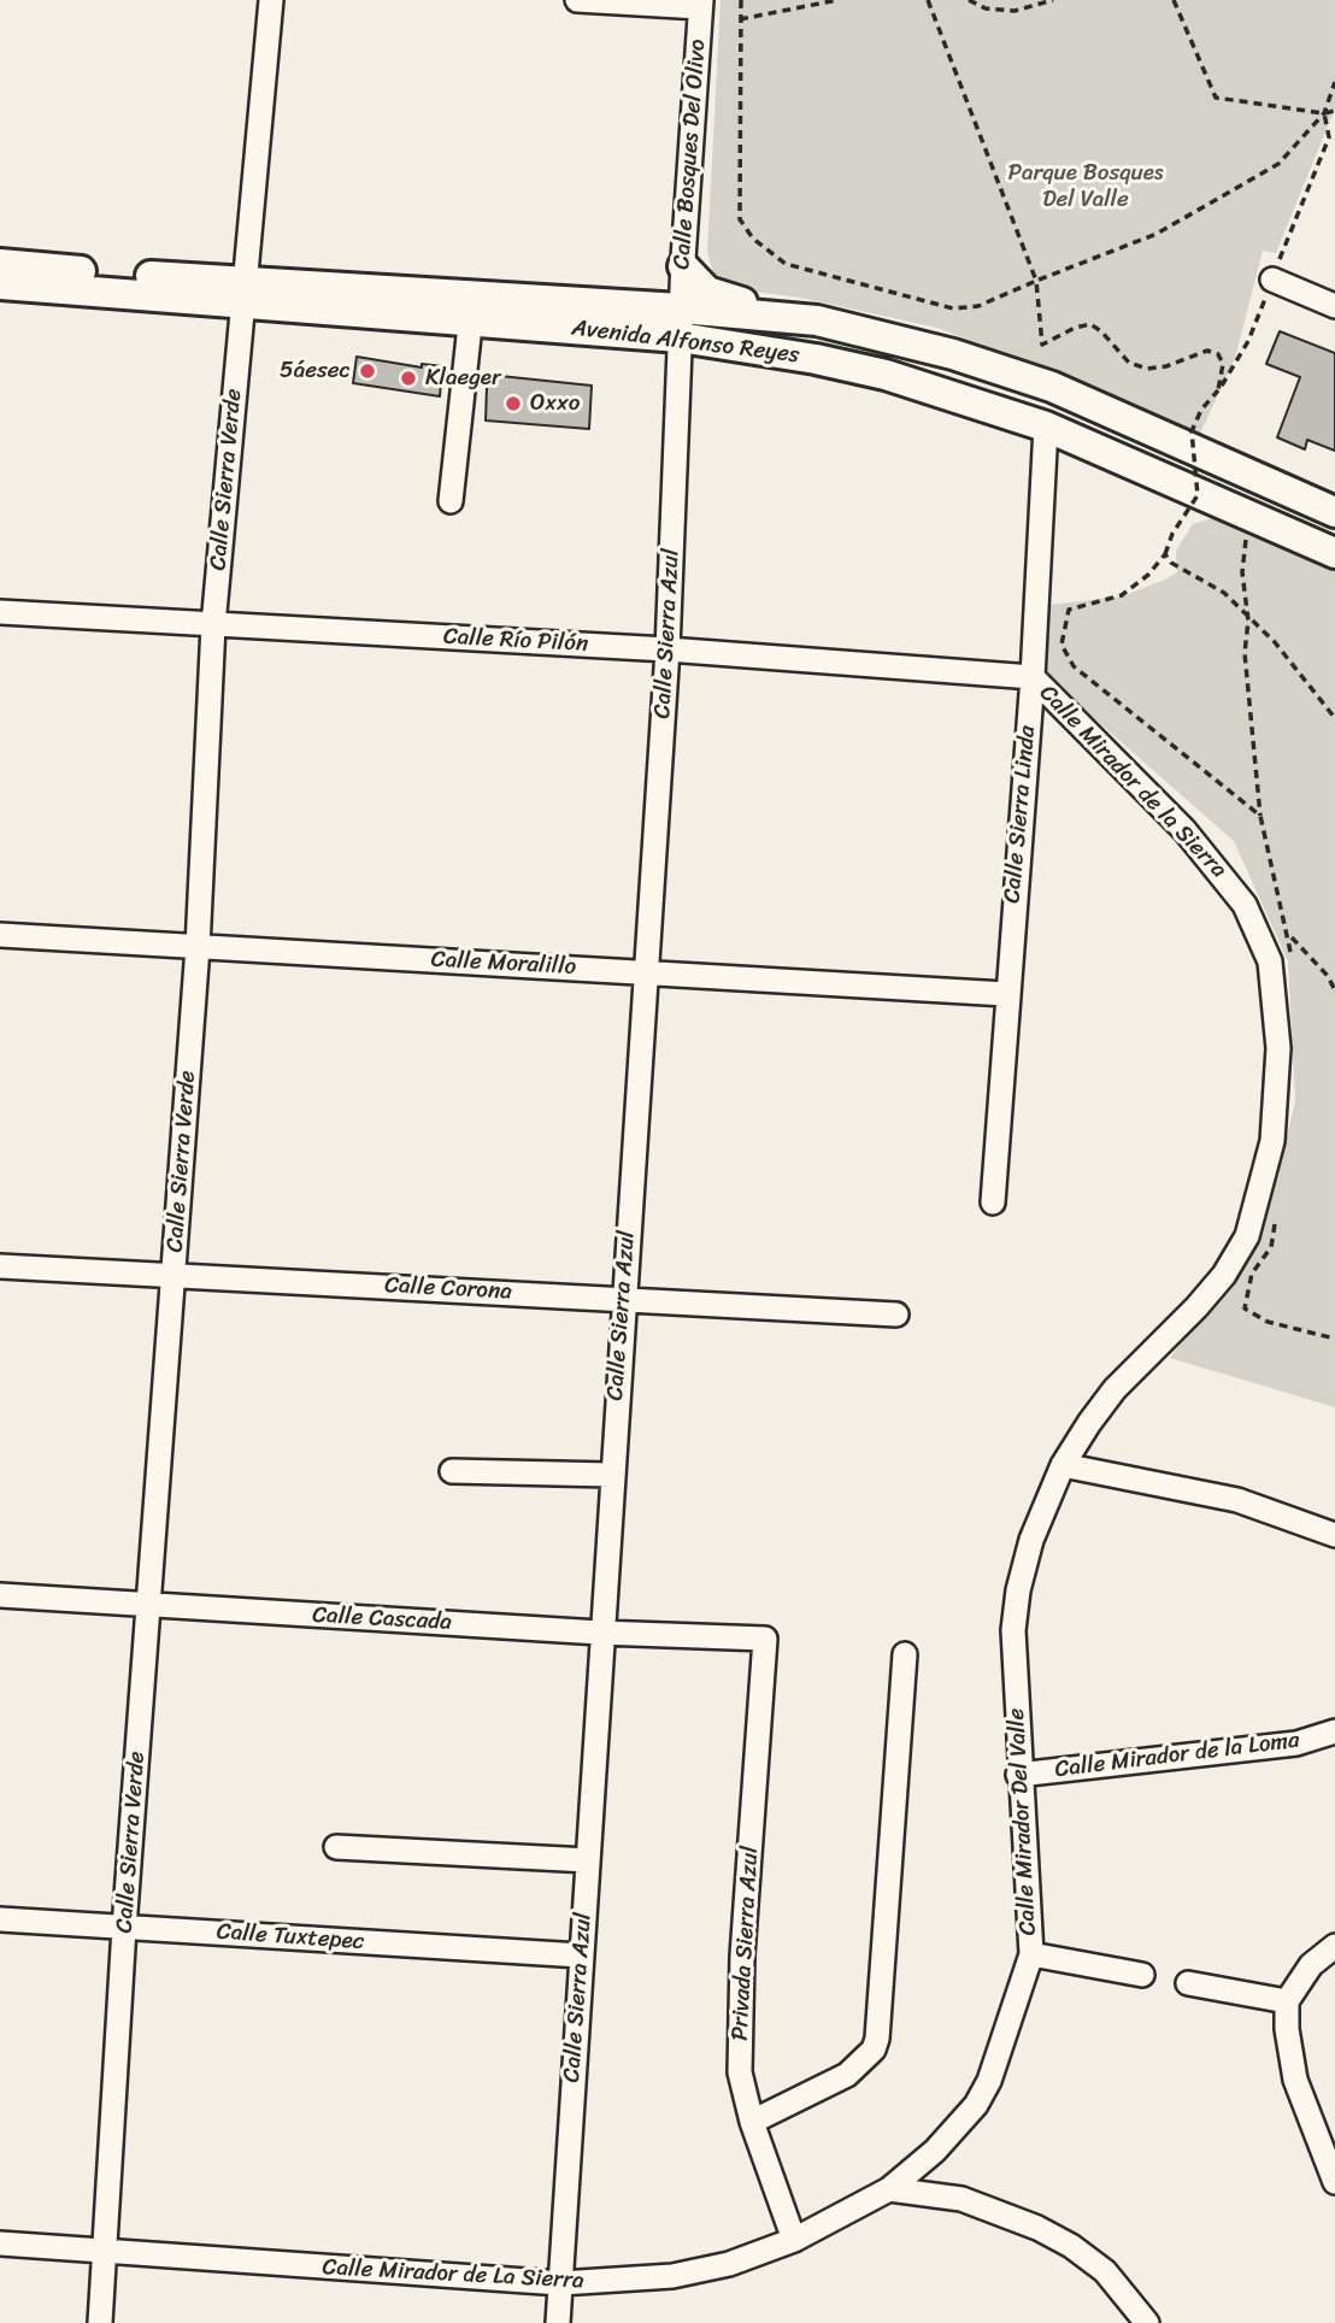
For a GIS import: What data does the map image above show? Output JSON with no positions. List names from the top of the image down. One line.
{"streets":{"main road":["Avenida Alfonso Reyes"],"street":["Calle Bosques Del Olivo","Calle Sierra Verde","Calle Sierra Azul","Calle Río Pilón","Calle Mirador de la Sierra","Calle Sierra Linda","Calle Moralillo","Calle Corona","Calle Cascada","Calle Mirador de la Loma","Calle Mirador Del Valle","Calle Tuxtepec","Privada Sierra Azul","Calle Mirador de La Sierra"]},"crossings":[["Calle Bosques Del Olivo","Avenida Alfonso Reyes"],["Calle Bosques Del Olivo","Calle Sierra Azul"],["Avenida Alfonso Reyes","Calle Sierra Verde"],["Avenida Alfonso Reyes","Calle Sierra Azul"],["Avenida Alfonso Reyes","Calle Sierra Linda"],["Calle Sierra Verde","Calle Río Pilón"],["Calle Sierra Verde","Calle Moralillo"],["Calle Sierra Verde","Calle Corona"],["Calle Sierra Verde","Calle Cascada"],["Calle Sierra Verde","Calle Tuxtepec"],["Calle Sierra Verde","Calle Mirador de La Sierra"],["Calle Sierra Azul","Calle Río Pilón"],["Calle Sierra Azul","Calle Moralillo"],["Calle Sierra Azul","Calle Corona"],["Calle Sierra Azul","Calle Cascada"],["Calle Sierra Azul","Calle Tuxtepec"],["Calle Sierra Azul","Calle Mirador de La Sierra"],["Calle Río Pilón","Calle Mirador de la Sierra"],["Calle Río Pilón","Calle Sierra Linda"],["Calle Mirador de la Sierra","Calle Sierra Linda"],["Calle Mirador de la Sierra","Calle Mirador Del Valle"],["Calle Sierra Linda","Calle Moralillo"],["Calle Cascada","Privada Sierra Azul"],["Calle Mirador de la Loma","Calle Mirador Del Valle"],["Calle Mirador Del Valle","Calle Mirador de La Sierra"],["Privada Sierra Azul","Calle Mirador de La Sierra"]],"parks":["Parque Bosques Del Valle"],"places":["5áesec","Klaeger","Oxxo"]}
